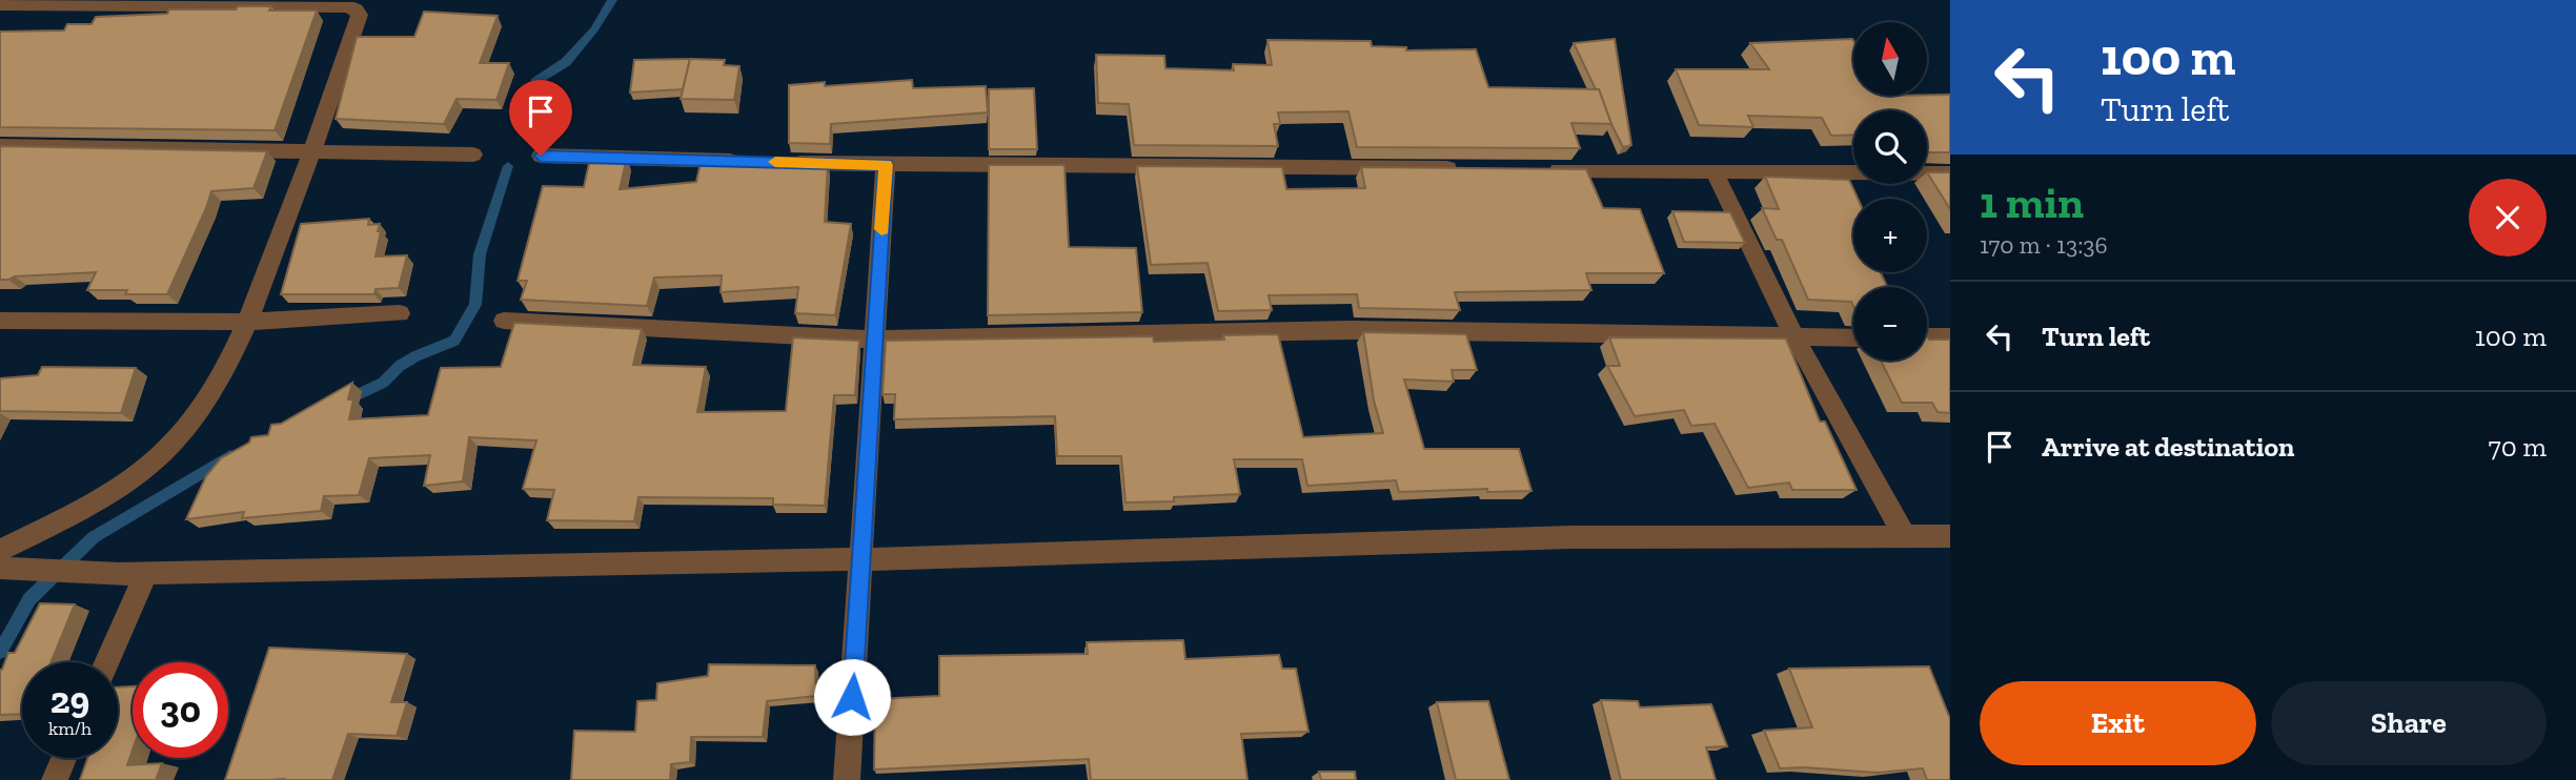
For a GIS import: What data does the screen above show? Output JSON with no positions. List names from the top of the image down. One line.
{"north":"top","page":{"turn":["100 m","Turn left"],"map_buttons":["+","−"],"heading":["1 min","170 m · 13:36"],"list":[{"name":"Turn left","value":"100 m"},{"name":"Arrive at destination","value":"70 m"}],"speed":"29 km/h","limit":"30","buttons":["Exit","Share"]}}
